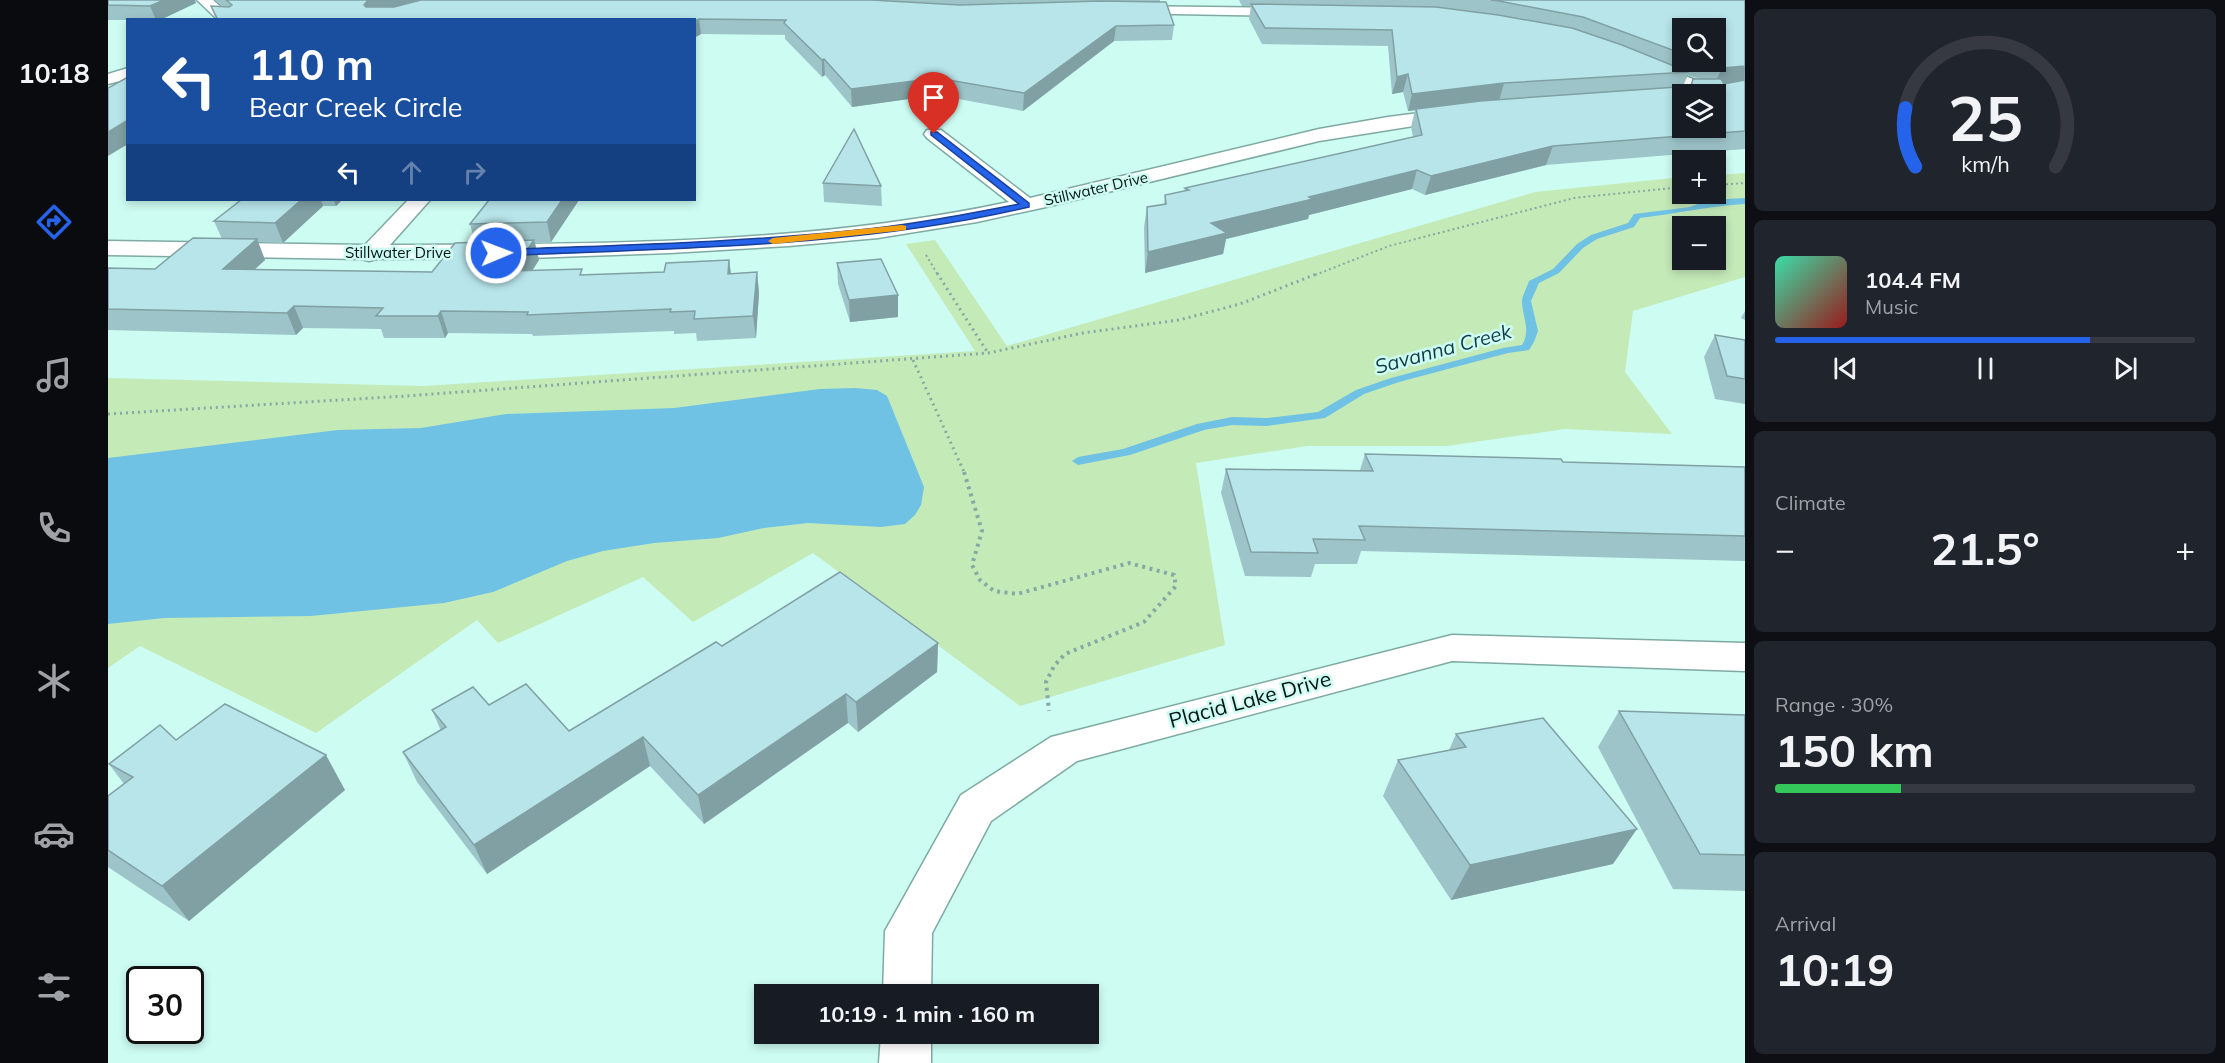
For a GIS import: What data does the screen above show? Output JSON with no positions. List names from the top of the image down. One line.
{"streets":{"street":["Stillwater Drive","Placid Lake Drive"]},"water":["Savanna Creek"],"page":{"tabs":"10:18","map_buttons":["+","−"],"turn":["110 m","Bear Creek Circle"],"song":["104.4 FM","Music"],"tile":["Climate",["Range · 30%","150 km"],["Arrival","10:19"]],"heat":["−","21.5°","+"],"limit":"30","trip":"10:19 · 1 min · 160 m","gauge":["25","km/h"]}}
